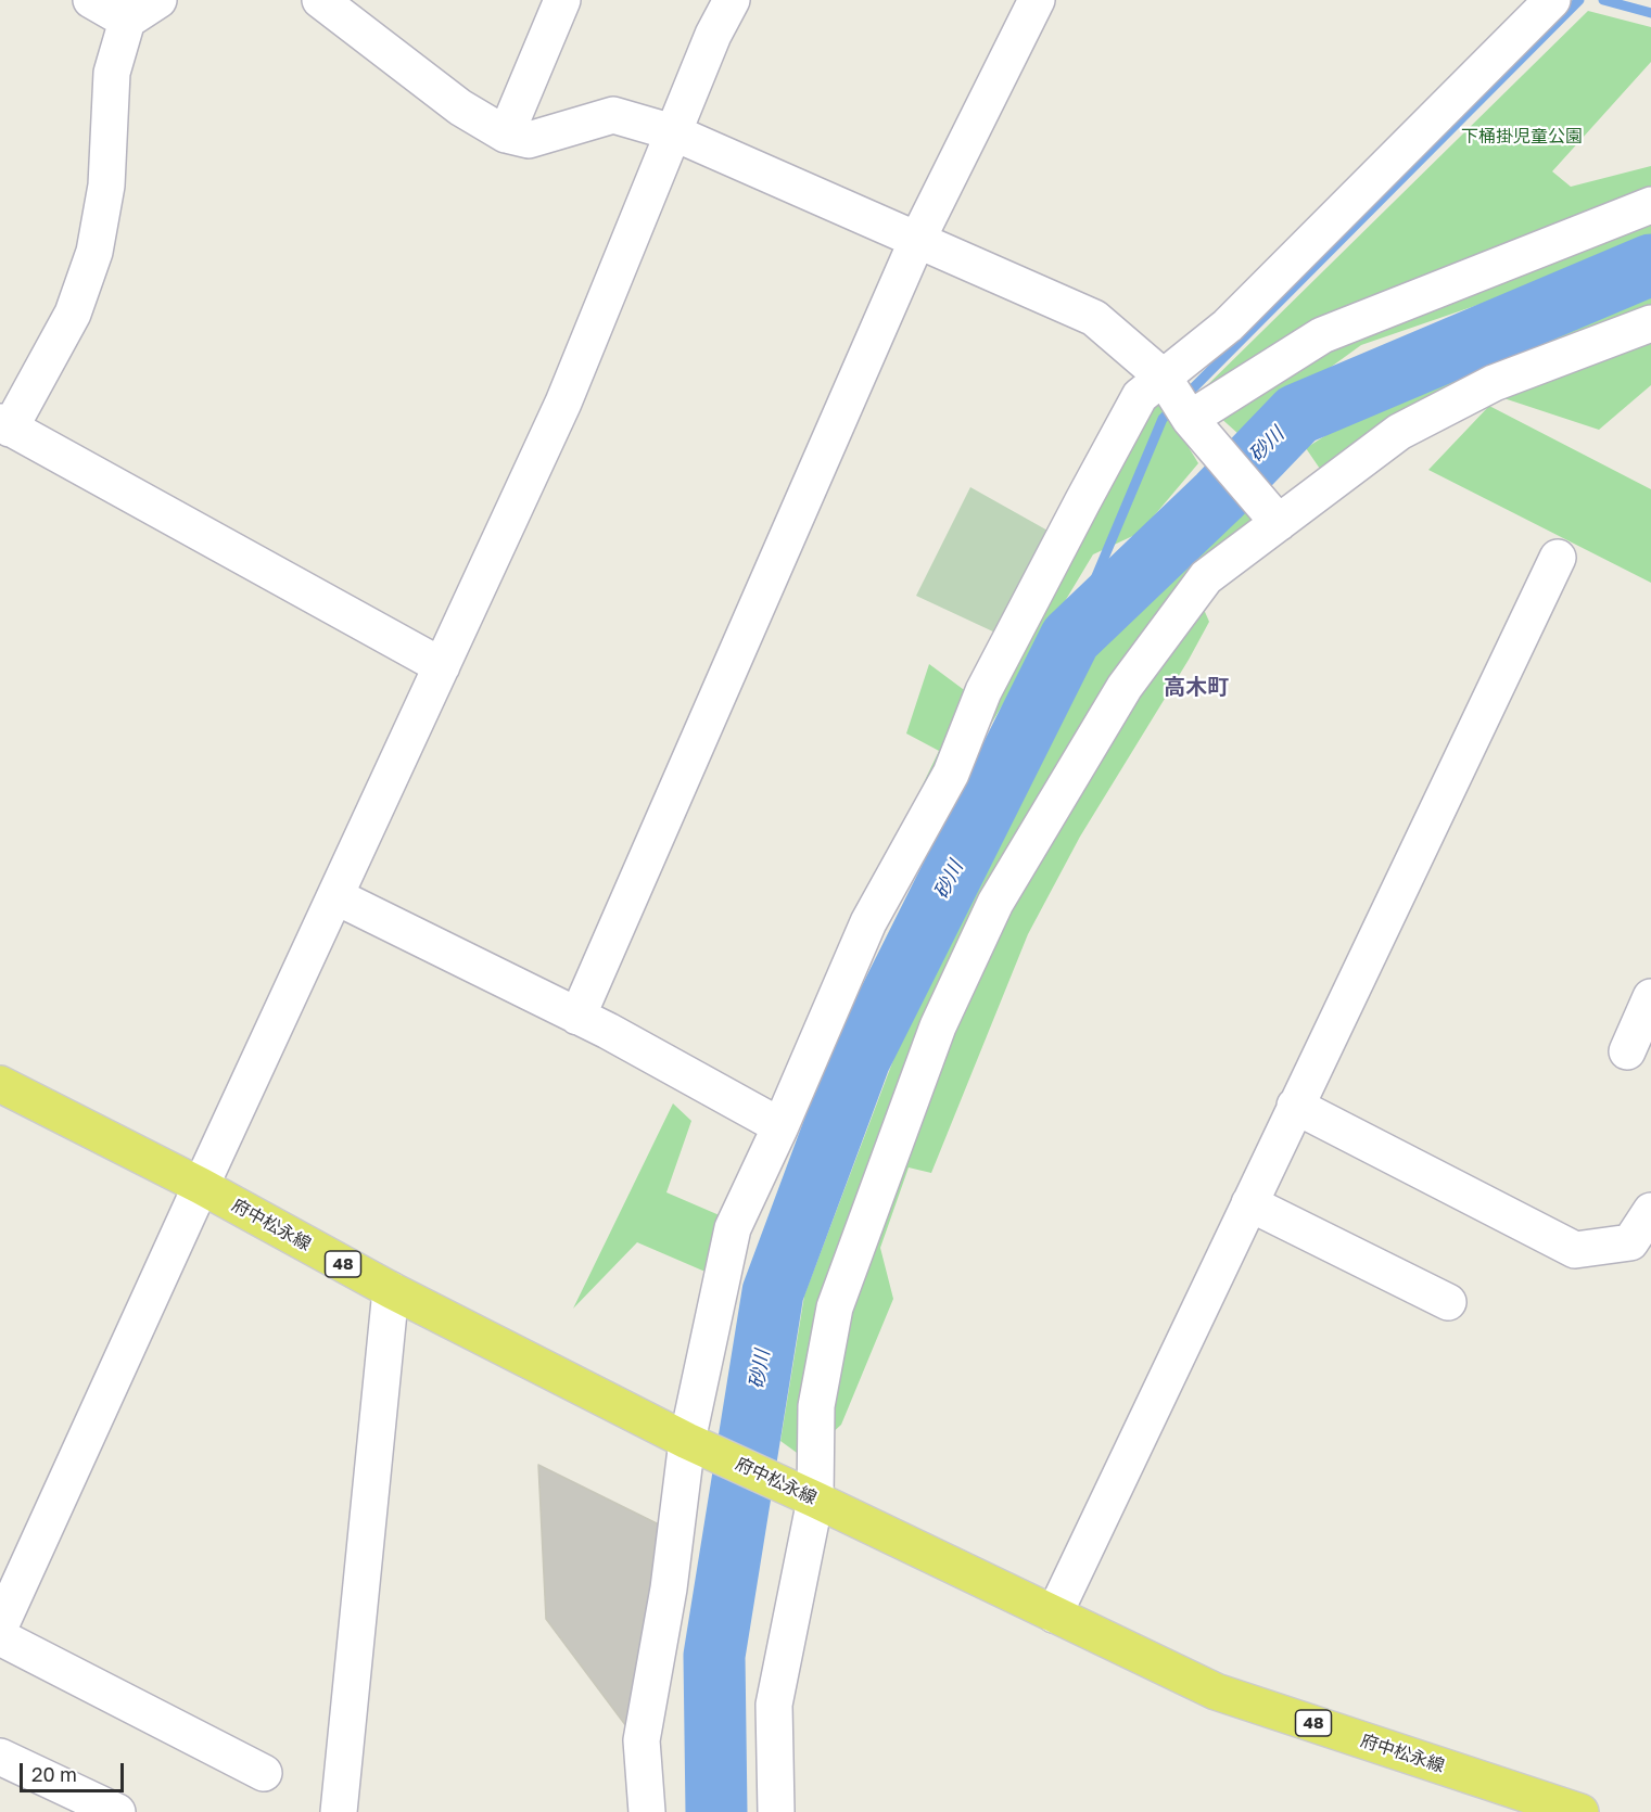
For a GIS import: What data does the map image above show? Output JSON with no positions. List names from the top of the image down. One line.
{"streets":{"main road":["府中松永線","48"]},"districts":["高木町"],"water":["砂川"],"parks":["下桶掛児童公園"],"scale_bar":"20 m"}
